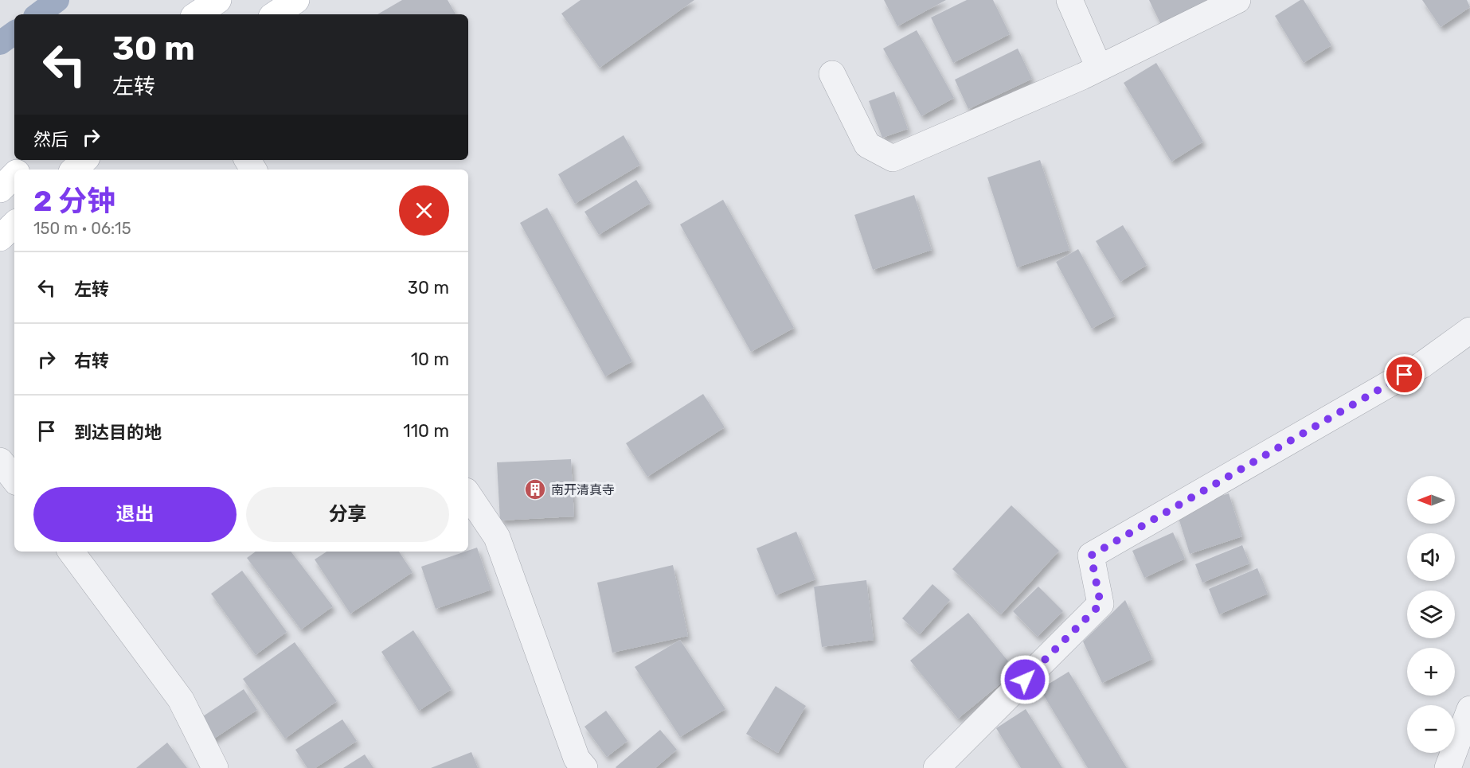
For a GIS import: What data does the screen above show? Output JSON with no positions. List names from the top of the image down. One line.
{"places":{"building":["南开清真寺"]},"north":"left","page":{"turn":["30 m","左转"],"then":"然后","heading":["2 分钟","150 m · 06:15"],"list":[{"name":"左转","value":"30 m"},{"name":"右转","value":"10 m"},{"name":"到达目的地","value":"110 m"}],"map_buttons":["+","−"],"buttons":["退出","分享"]}}
